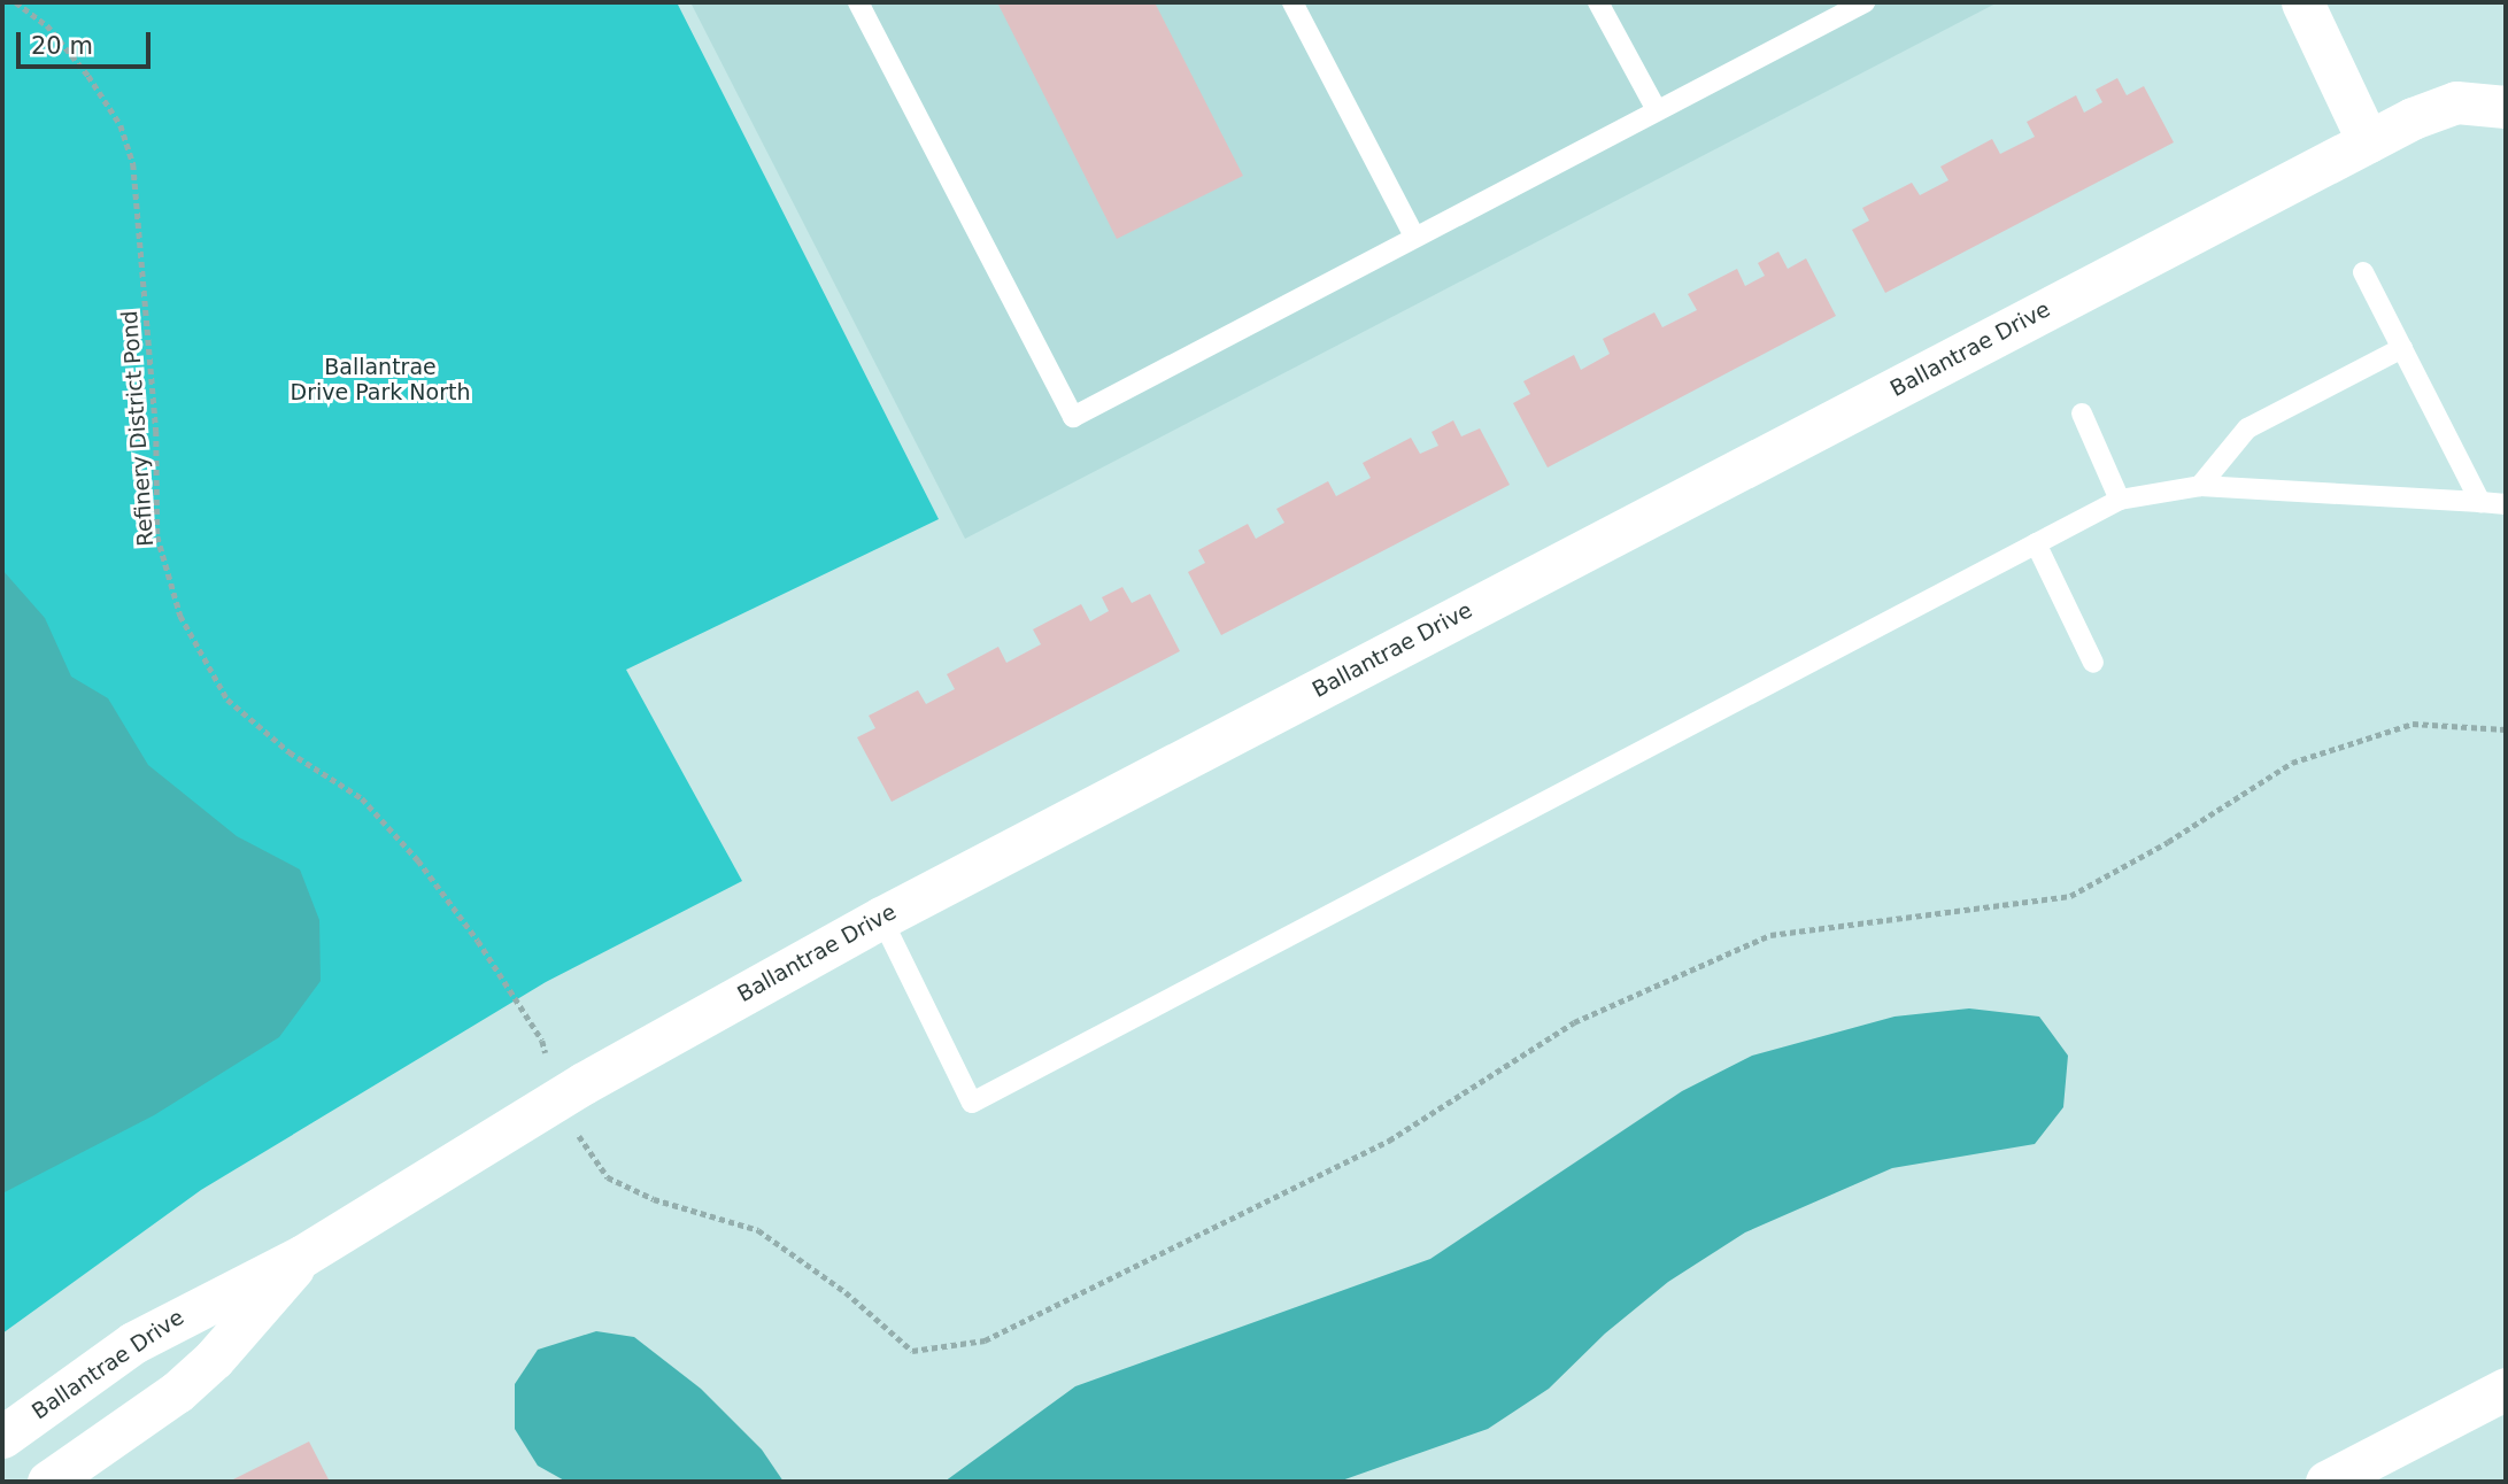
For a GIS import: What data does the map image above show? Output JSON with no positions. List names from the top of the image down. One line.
{"streets":{"street":["Ballantrae Drive"],"path":["Refinery District Pond"]},"crossings":[["Ballantrae Drive","Refinery District Pond"]],"parks":["Ballantrae Drive Park North"],"scale_bar":"20 m"}
